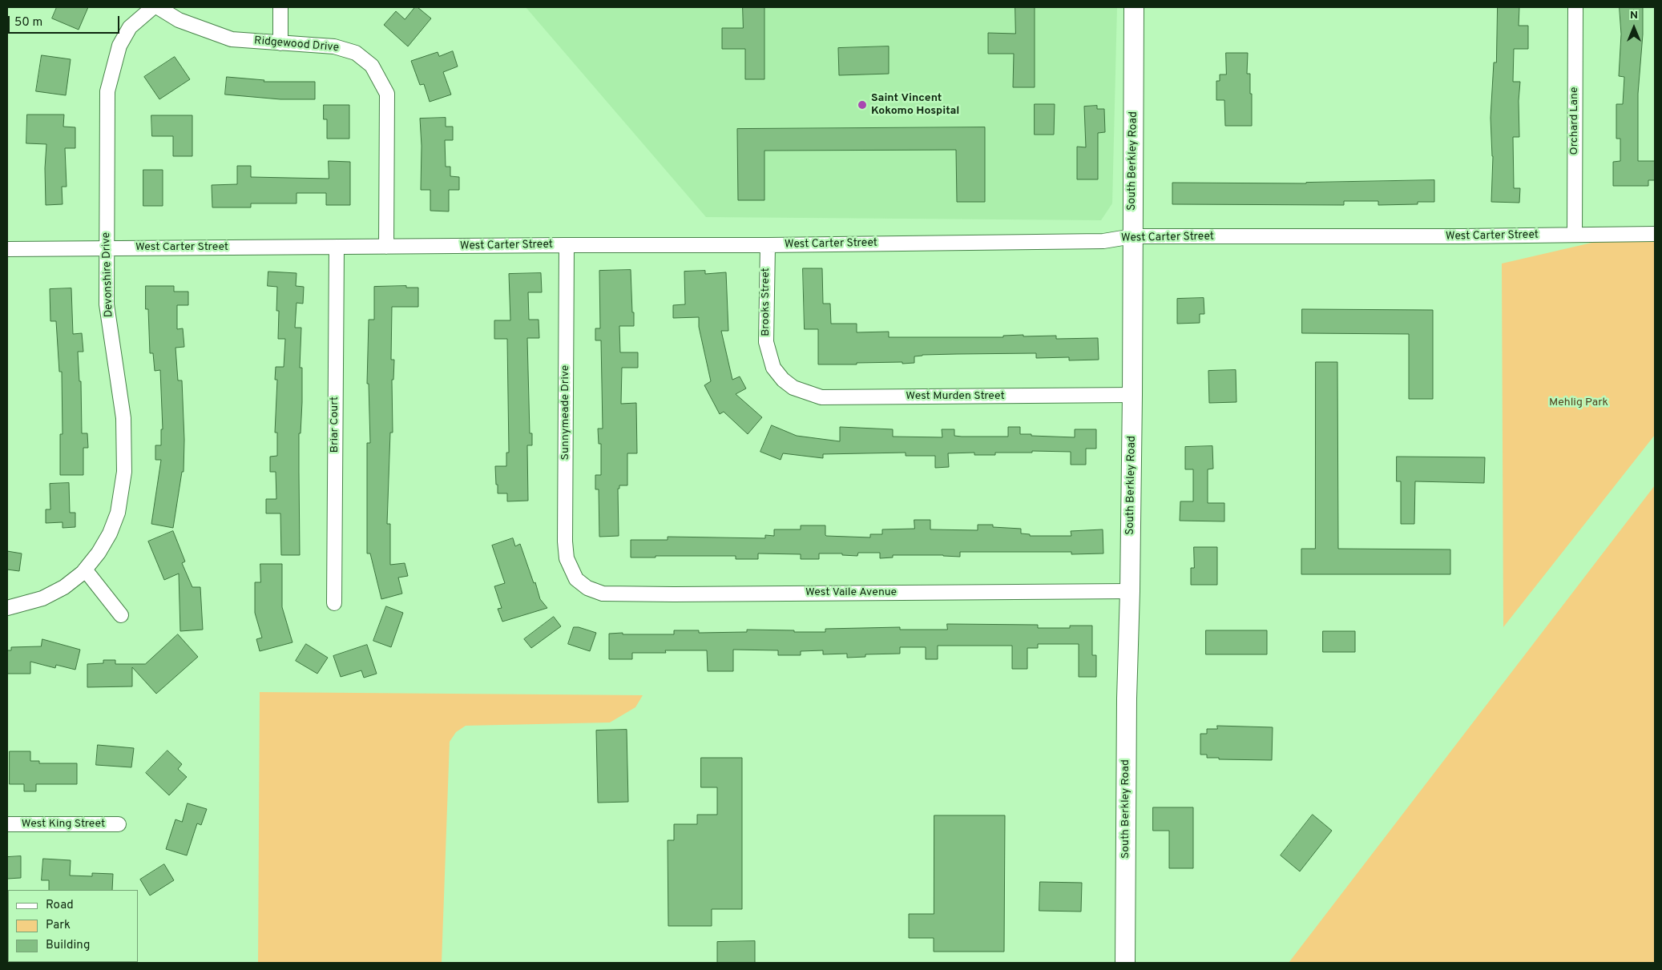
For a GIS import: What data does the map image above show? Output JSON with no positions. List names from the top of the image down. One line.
{"streets":{"street":["Ridgewood Drive","Orchard Lane","South Berkley Road","West Carter Street","Devonshire Drive","Brooks Street","West Murden Street","Sunnymeade Drive","Briar Court","West Vaile Avenue","West King Street"]},"crossings":[["Ridgewood Drive","West Carter Street"],["Orchard Lane","West Carter Street"],["South Berkley Road","West Carter Street"],["South Berkley Road","West Murden Street"],["South Berkley Road","West Vaile Avenue"],["West Carter Street","Devonshire Drive"],["West Carter Street","Brooks Street"],["West Carter Street","Sunnymeade Drive"],["West Carter Street","Briar Court"],["Brooks Street","West Murden Street"],["Sunnymeade Drive","West Vaile Avenue"]],"parks":["Mehlig Park"],"places":["Saint Vincent Kokomo Hospital"],"legend":["Road","Park","Building"],"scale_bar":"50 m","north":"top"}
